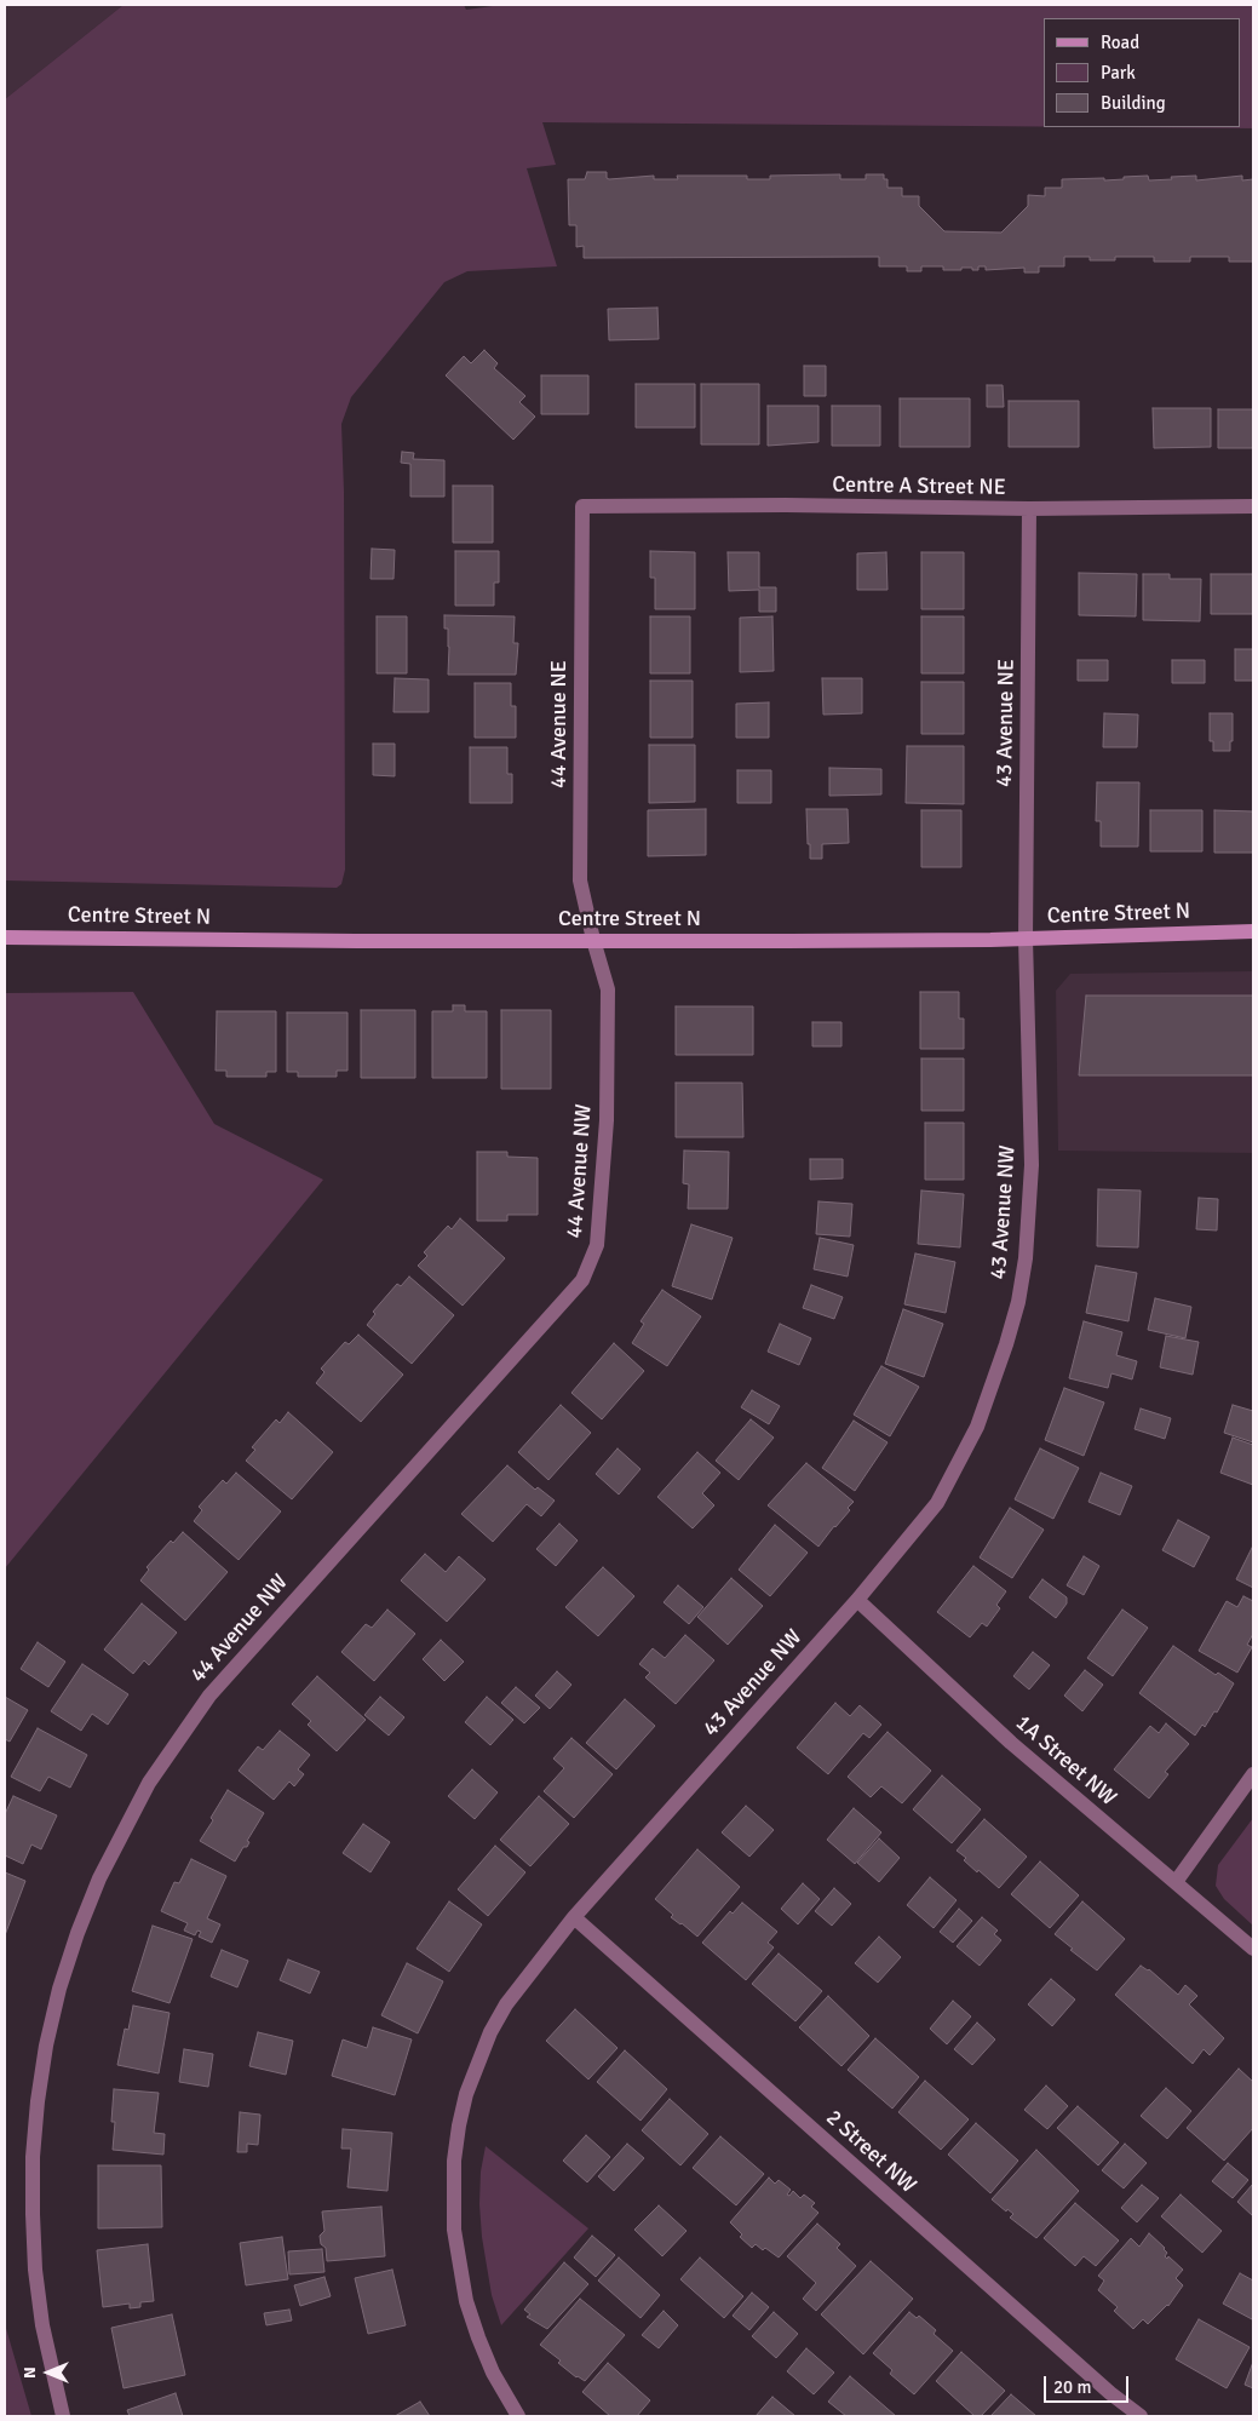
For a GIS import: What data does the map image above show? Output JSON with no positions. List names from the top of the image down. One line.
{"streets":{"main road":["Centre Street N"],"street":["Centre A Street NE","43 Avenue NE","44 Avenue NE","44 Avenue NW","43 Avenue NW","1A Street NW","2 Street NW"]},"crossings":[["Centre A Street NE","43 Avenue NE"],["Centre A Street NE","44 Avenue NE"],["43 Avenue NE","Centre Street N"],["43 Avenue NE","43 Avenue NW"],["44 Avenue NE","Centre Street N"],["44 Avenue NE","44 Avenue NW"],["Centre Street N","44 Avenue NW"],["Centre Street N","43 Avenue NW"],["43 Avenue NW","1A Street NW"],["43 Avenue NW","2 Street NW"]],"legend":["Road","Park","Building"],"scale_bar":"20 m","north":"left"}
